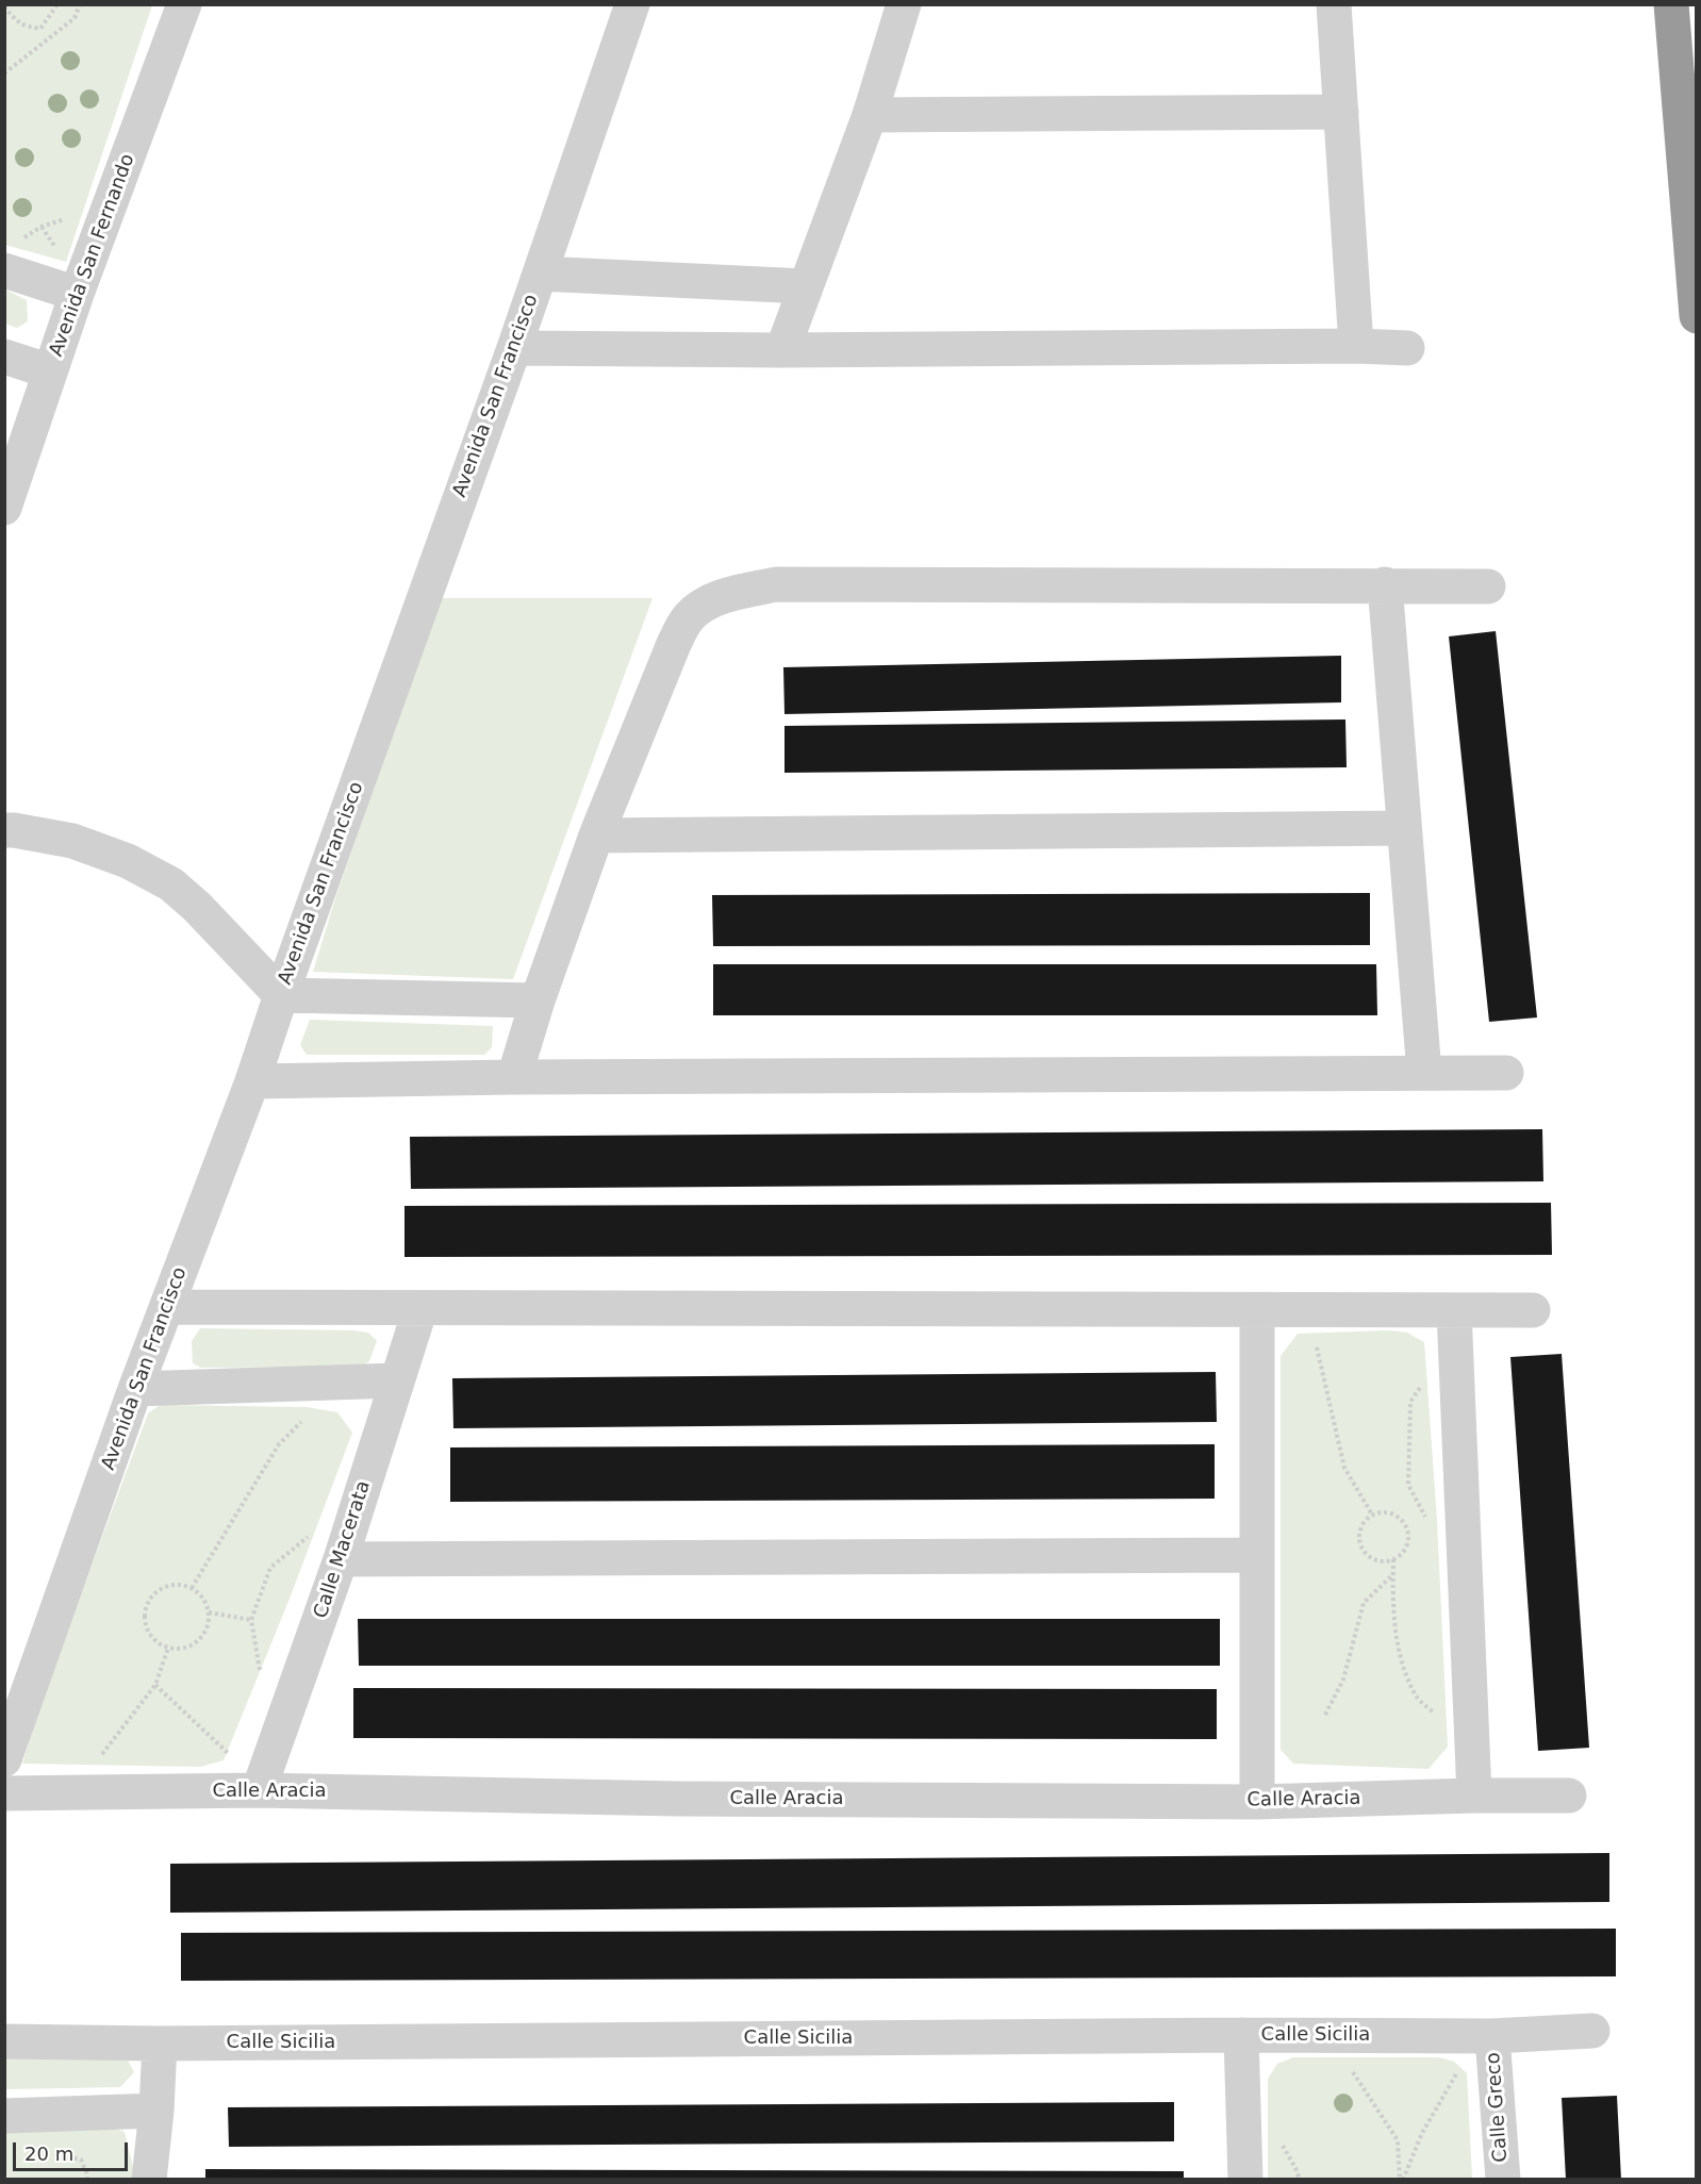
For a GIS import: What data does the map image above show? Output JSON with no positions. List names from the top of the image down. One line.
{"streets":{"street":["Avenida San Fernando","Avenida San Francisco","Calle Macerata","Calle Aracia","Calle Sicilia","Calle Greco"]},"crossings":[["Calle Macerata","Calle Aracia"],["Calle Sicilia","Calle Greco"]],"scale_bar":"20 m"}
